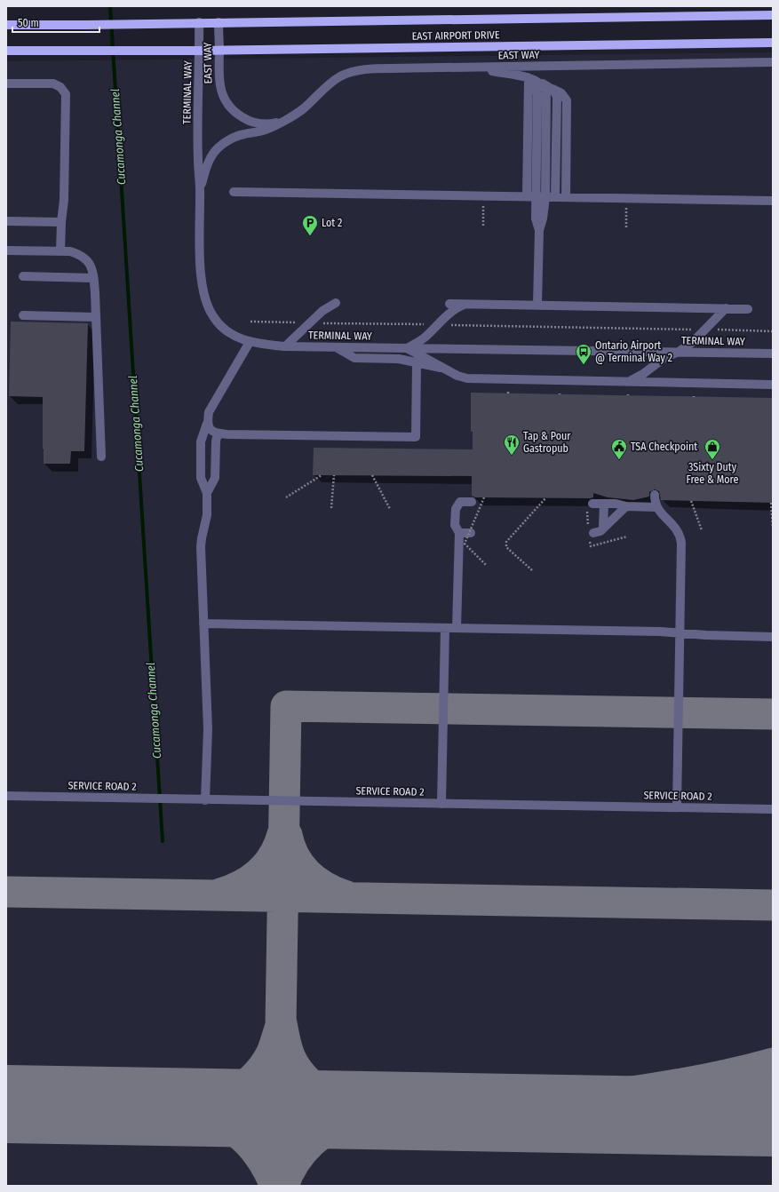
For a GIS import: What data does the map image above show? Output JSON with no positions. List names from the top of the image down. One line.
{"streets":{"main road":["EAST AIRPORT DRIVE"],"lane":["EAST WAY","TERMINAL WAY","SERVICE ROAD 2"]},"crossings":[["EAST AIRPORT DRIVE","EAST WAY"],["EAST AIRPORT DRIVE","TERMINAL WAY"],["EAST WAY","TERMINAL WAY"]],"water":["Cucamonga Channel"],"places":{"parking":["Lot 2"],"bus stop":["Ontario Airport @ Terminal Way 2"],"restaurant":["Tap & Pour Gastropub"],"public building":["TSA Checkpoint"],"shop":["3Sixty Duty Free & More"]},"scale_bar":"50 m"}
